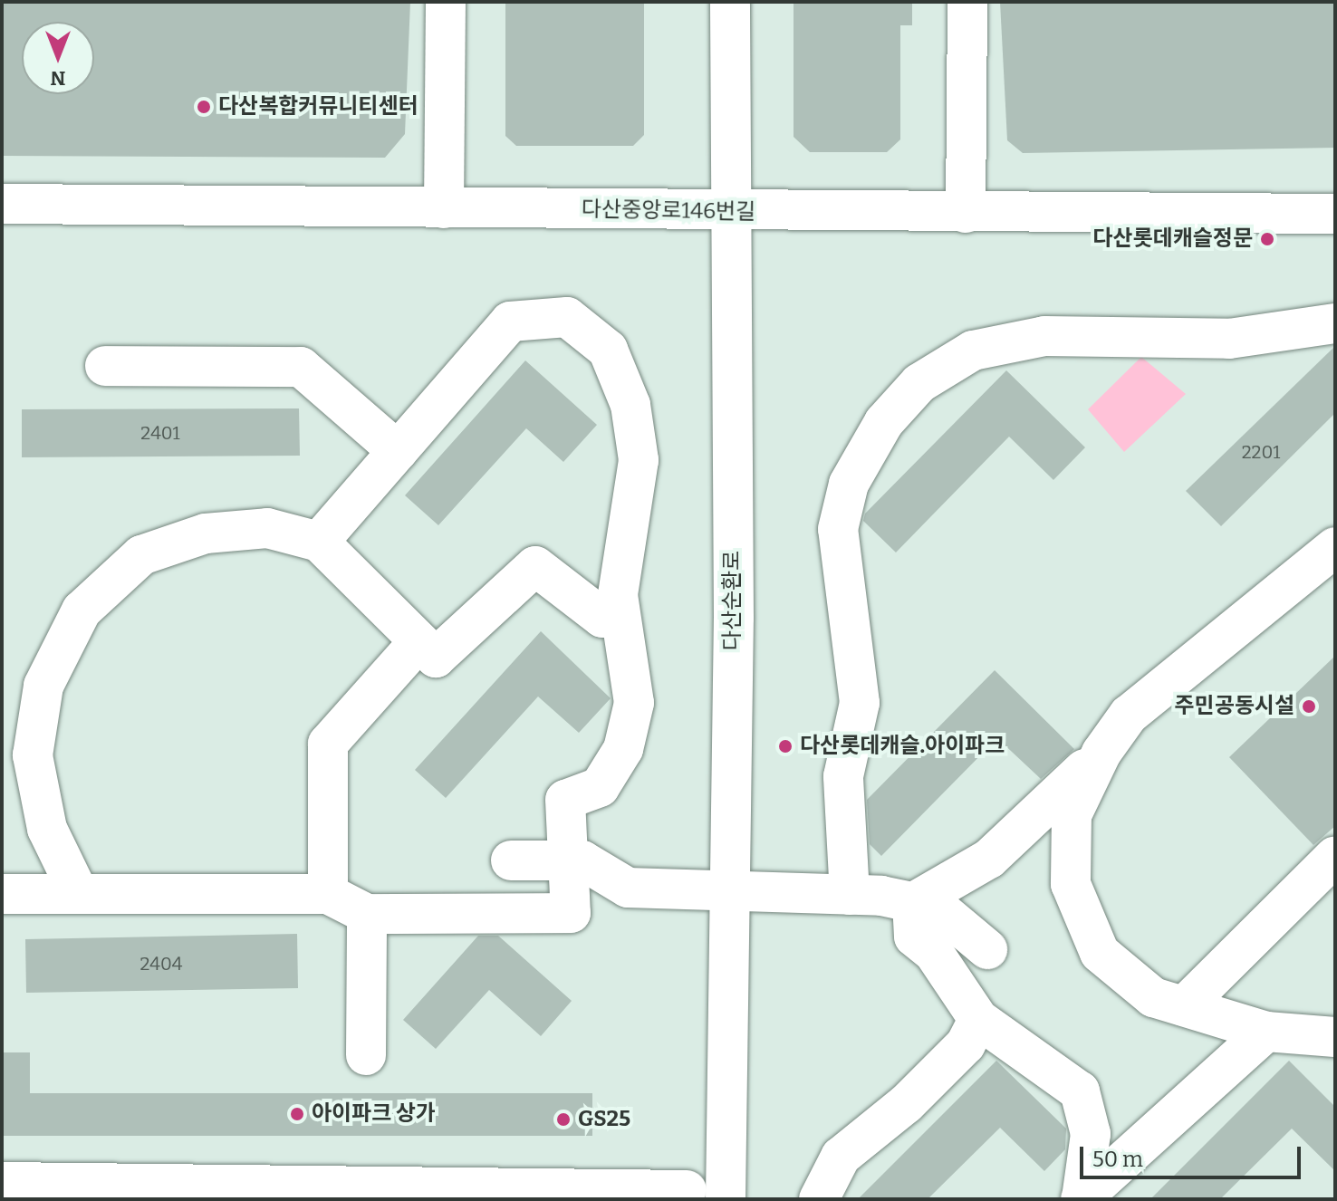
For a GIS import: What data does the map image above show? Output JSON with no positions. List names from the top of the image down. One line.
{"streets":{"street":["다산중앙로146번길","다산순환로"]},"crossings":[["다산중앙로146번길","다산순환로"]],"places":["다산복합커뮤니티센터","다산롯데캐슬정문","주민공동시설","다산롯데캐슬.아이파크","아이파크 상가","GS25"],"house_numbers":["2401","2201","2404"],"scale_bar":"50 m","north":"bottom"}
